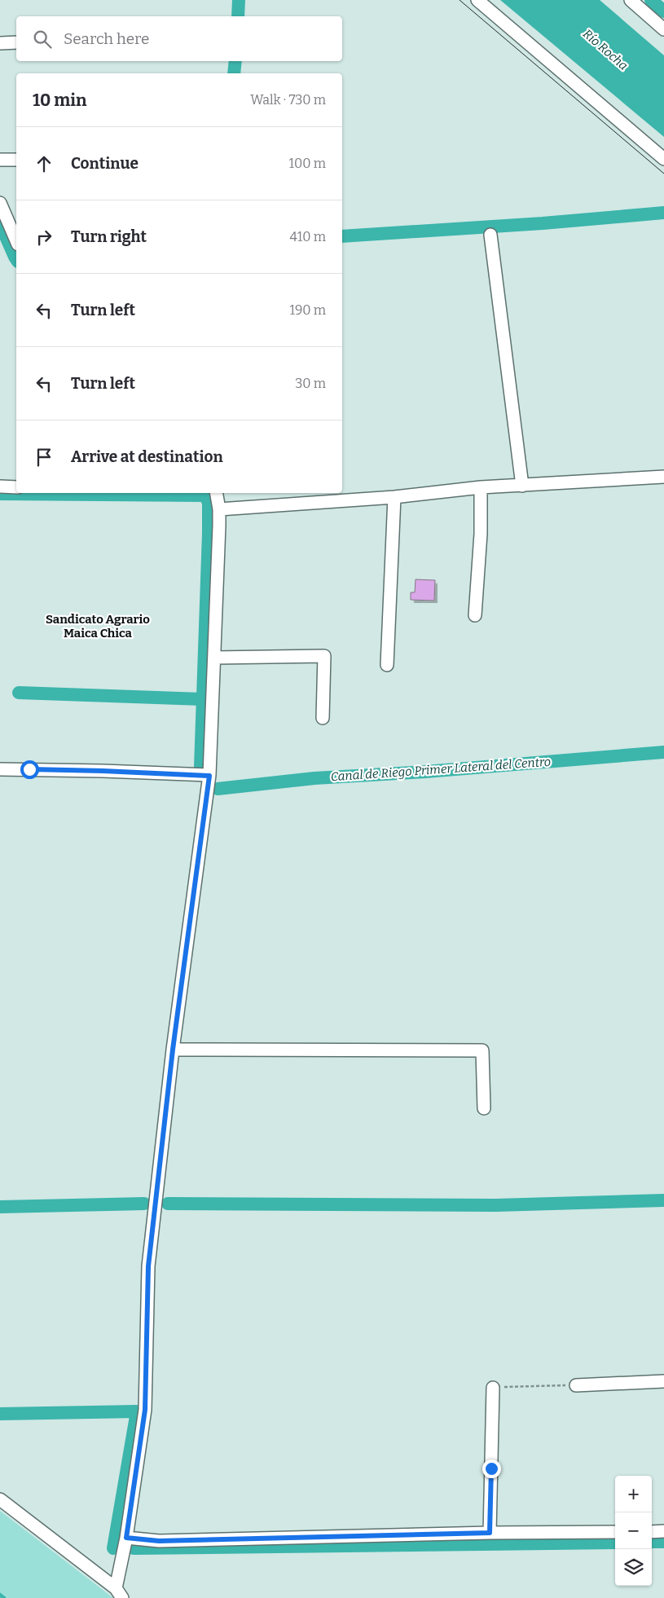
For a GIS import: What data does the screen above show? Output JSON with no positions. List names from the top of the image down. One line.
{"districts":["Sandicato Agrario Maica Chica"],"water":["Río Rocha","Canal de Riego Primer Lateral del Centro"],"page":{"search":"Search here","heading":["10 min","Walk · 730 m"],"list":[["Continue","100 m"],["Turn right","410 m"],["Turn left","190 m"],["Turn left","30 m"],"Arrive at destination"],"map_buttons":["+","−"]}}
